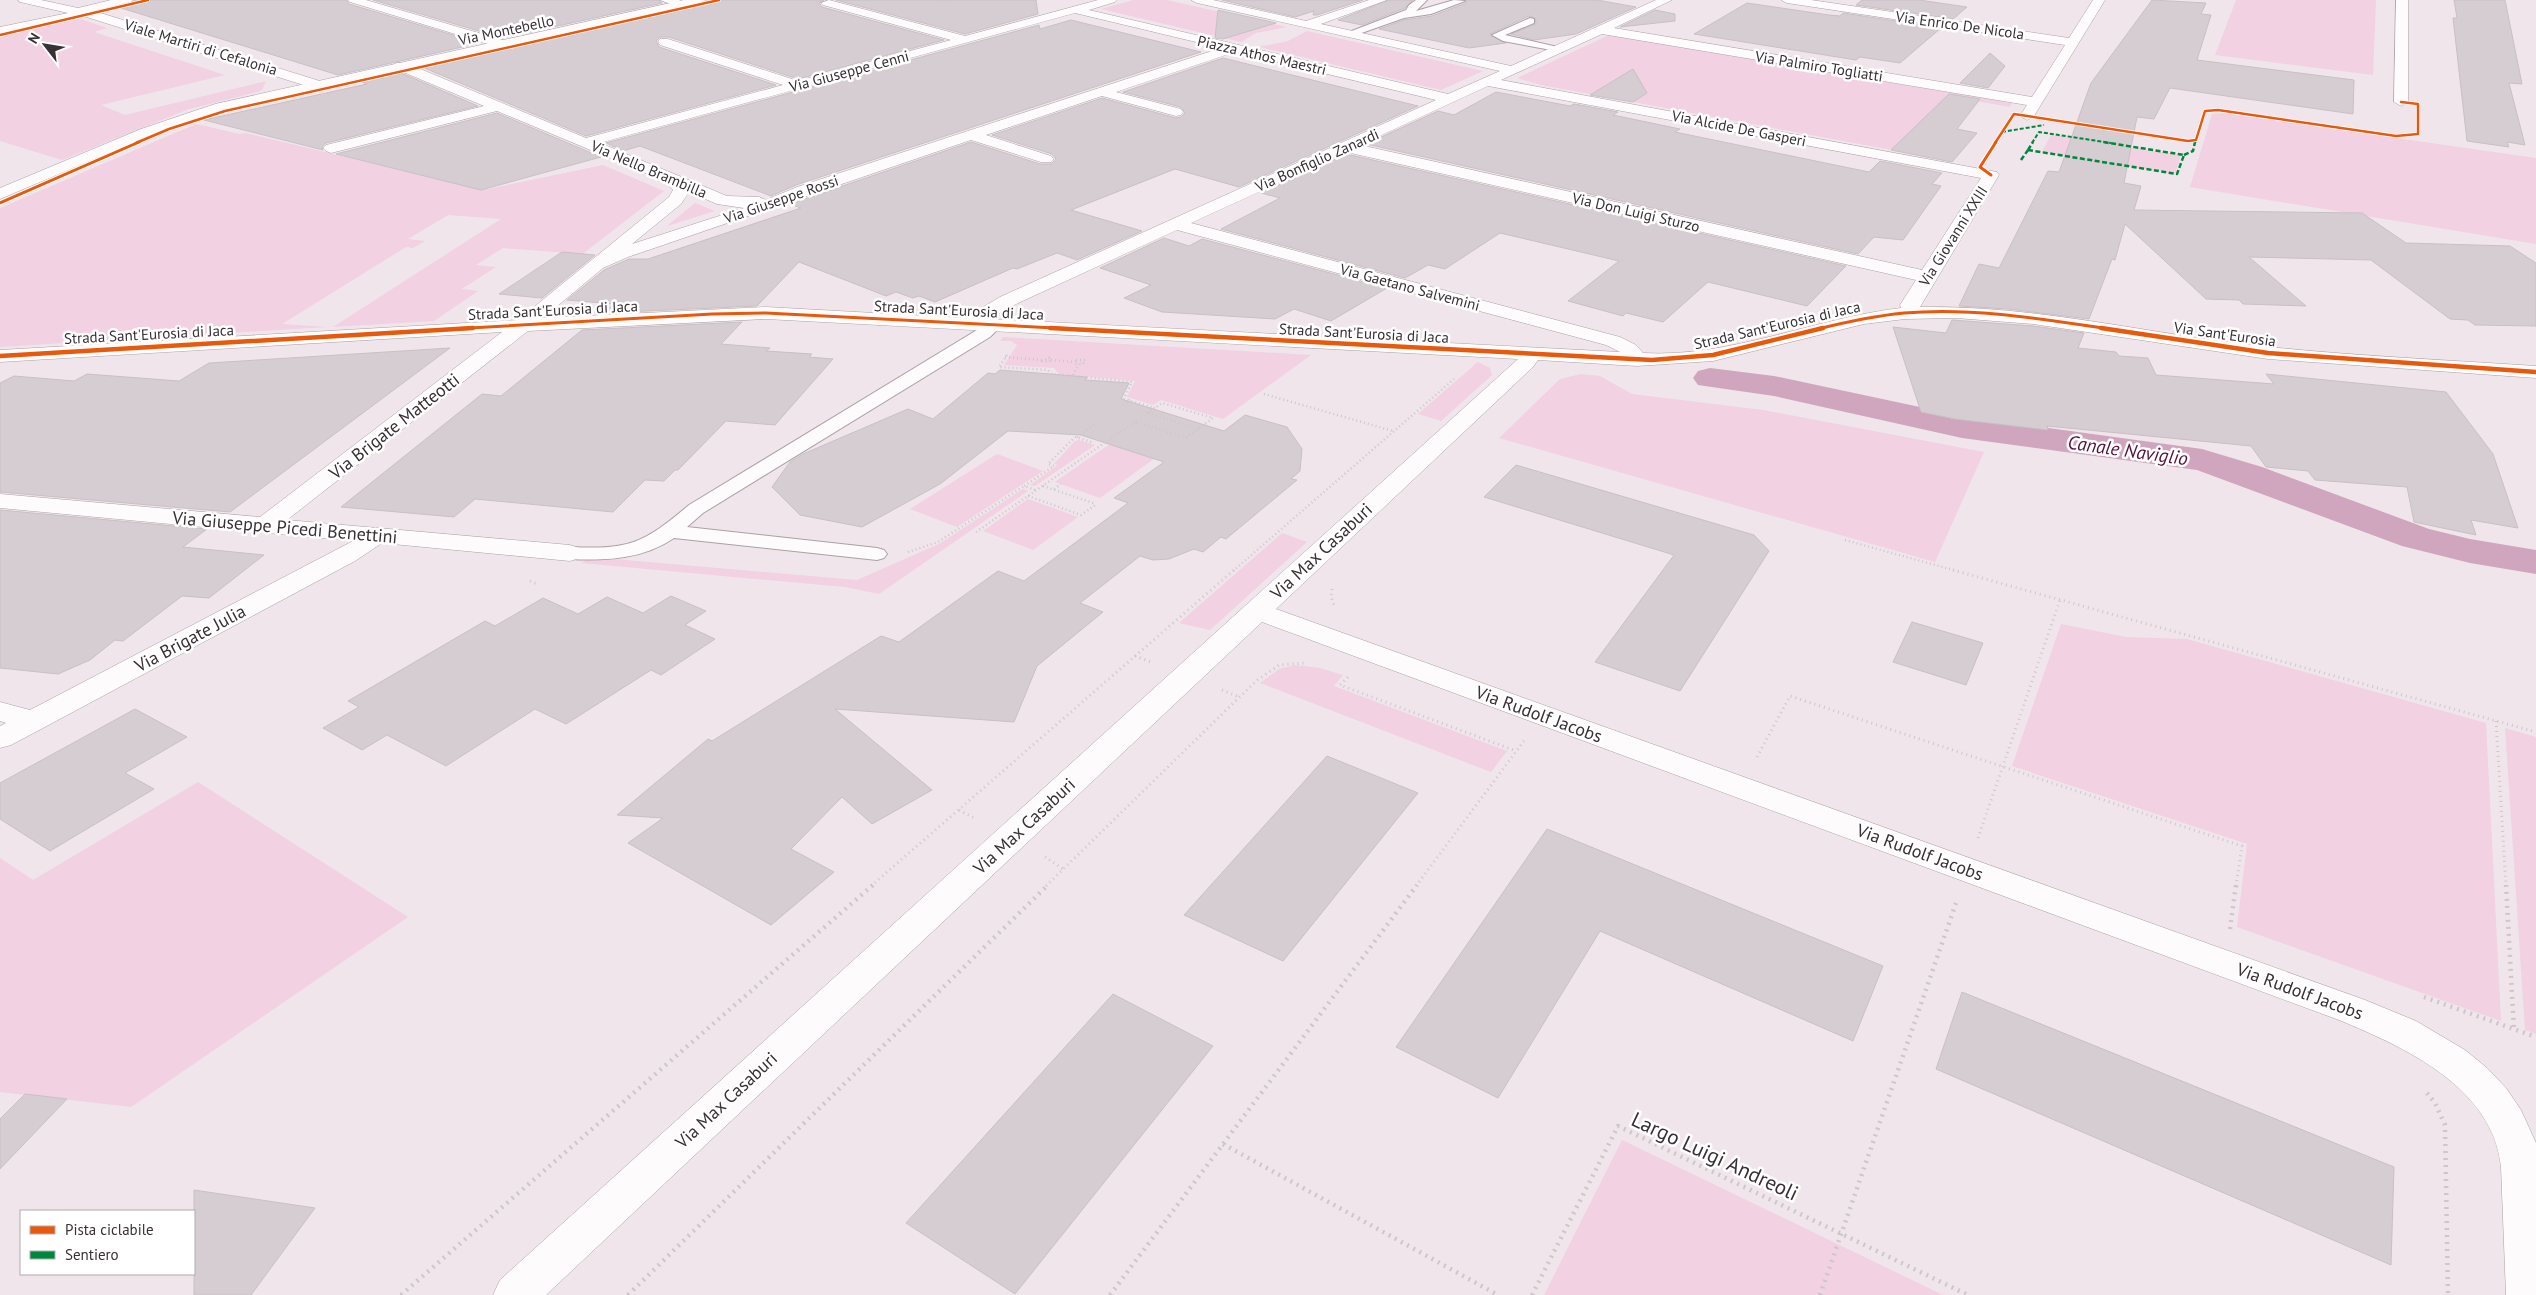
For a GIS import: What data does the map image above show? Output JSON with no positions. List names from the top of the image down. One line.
{"streets":{"street":["Via Enrico De Nicola","Via Montebello","Viale Martiri di Cefalonia","Piazza Athos Maestri","Via Palmiro Togliatti","Via Giuseppe Cenni","Via Alcide De Gasperi","Via Bonfiglio Zanardi","Via Nello Brambilla","Via Giuseppe Rossi","Via Don Luigi Sturzo","Via Giovanni XXIII","Via Gaetano Salvemini","Strada Sant'Eurosia di Jaca","Via Sant'Eurosia","Via Brigate Matteotti","Via Giuseppe Picedi Benettini","Via Max Casaburi","Via Brigate Julia","Via Rudolf Jacobs"],"path":["Largo Luigi Andreoli"]},"crossings":[["Via Montebello","Viale Martiri di Cefalonia"],["Via Montebello","Via Nello Brambilla"],["Piazza Athos Maestri","Via Giuseppe Cenni"],["Piazza Athos Maestri","Via Bonfiglio Zanardi"],["Piazza Athos Maestri","Via Giuseppe Rossi"],["Via Palmiro Togliatti","Via Bonfiglio Zanardi"],["Via Giuseppe Cenni","Via Nello Brambilla"],["Via Alcide De Gasperi","Via Bonfiglio Zanardi"],["Via Alcide De Gasperi","Via Giovanni XXIII"],["Via Bonfiglio Zanardi","Via Don Luigi Sturzo"],["Via Bonfiglio Zanardi","Via Gaetano Salvemini"],["Via Bonfiglio Zanardi","Strada Sant'Eurosia di Jaca"],["Via Nello Brambilla","Via Giuseppe Rossi"],["Via Giuseppe Rossi","Strada Sant'Eurosia di Jaca"],["Via Giuseppe Rossi","Via Brigate Matteotti"],["Via Don Luigi Sturzo","Via Giovanni XXIII"],["Via Giovanni XXIII","Strada Sant'Eurosia di Jaca"],["Via Giovanni XXIII","Via Sant'Eurosia"],["Via Gaetano Salvemini","Strada Sant'Eurosia di Jaca"],["Strada Sant'Eurosia di Jaca","Via Sant'Eurosia"],["Strada Sant'Eurosia di Jaca","Via Brigate Matteotti"],["Strada Sant'Eurosia di Jaca","Via Max Casaburi"],["Via Brigate Matteotti","Via Giuseppe Picedi Benettini"],["Via Giuseppe Picedi Benettini","Via Brigate Julia"],["Via Max Casaburi","Via Rudolf Jacobs"]],"water":["Canale Naviglio"],"legend":["Pista ciclabile","Sentiero"],"north":"top left"}
